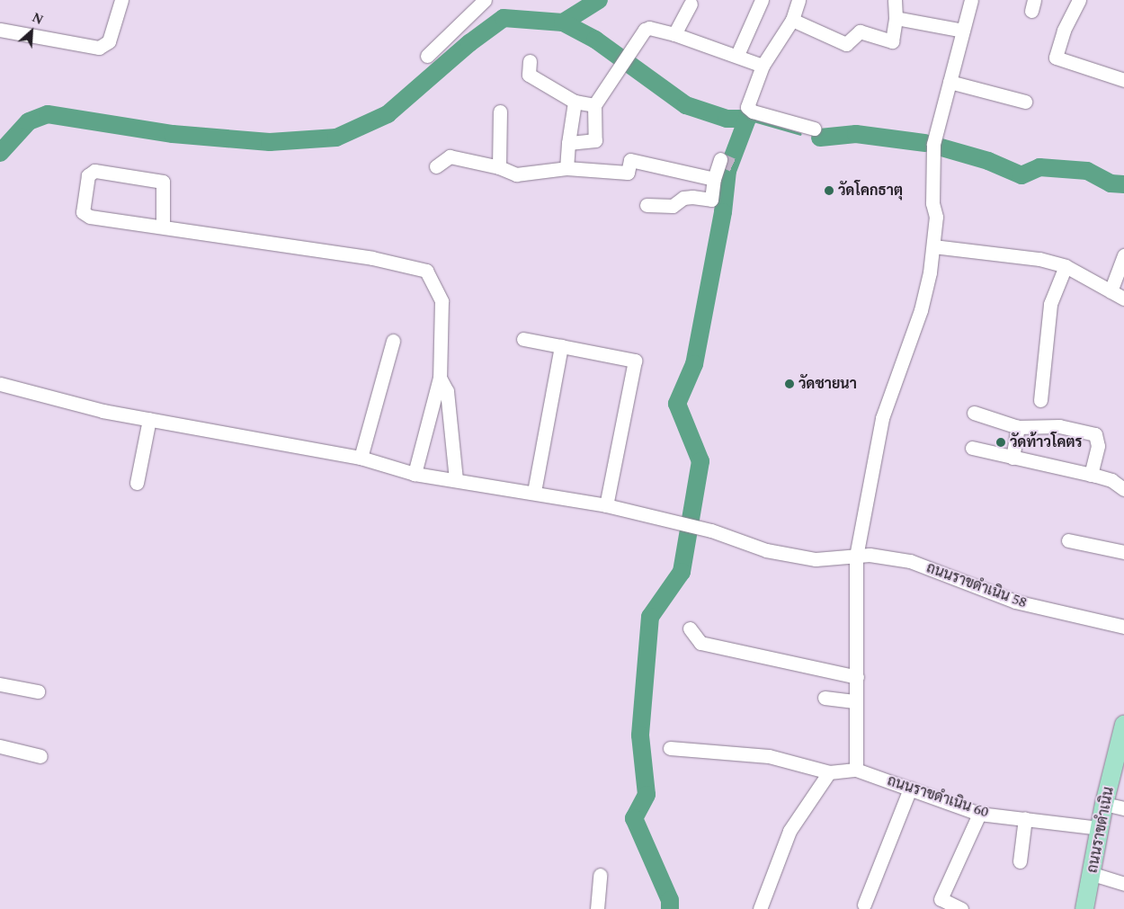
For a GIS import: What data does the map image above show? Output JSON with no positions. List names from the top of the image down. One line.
{"streets":{"main road":["ถนนราขดำเนิน"],"street":["ถนนราขดำเนิน 58","ถนนราขดำเนิน 60"]},"crossings":[["ถนนราขดำเนิน 60","ถนนราขดำเนิน"]],"places":["วัดโคกธาตุ","วัดชายนา","วัดท้าวโคตร"],"north":"top right"}
